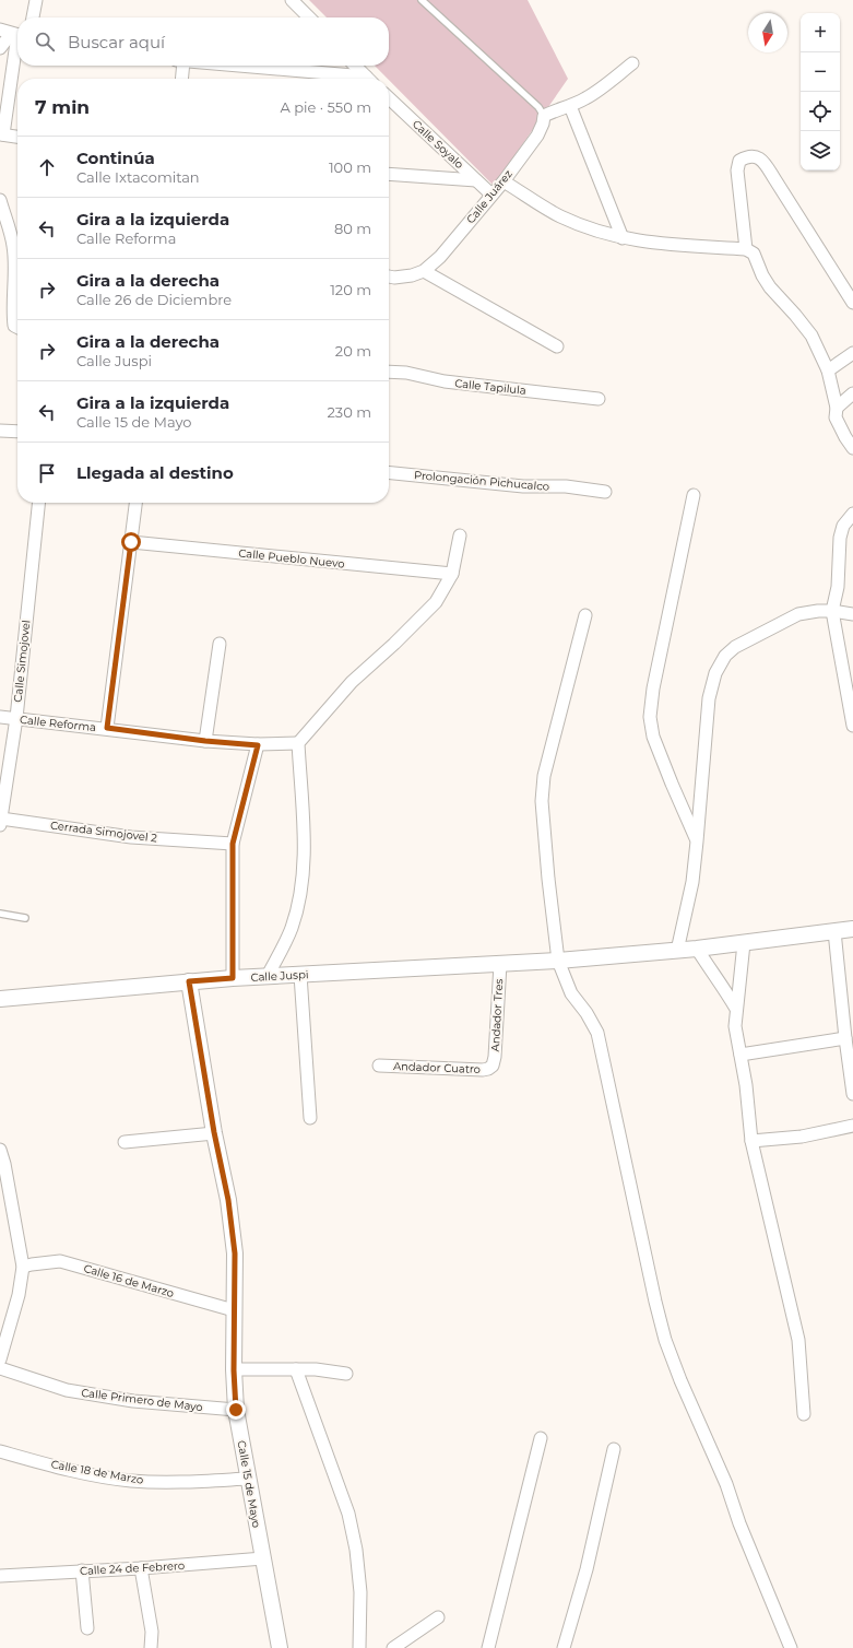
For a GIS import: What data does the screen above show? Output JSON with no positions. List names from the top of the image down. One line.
{"streets":{"street":["Calle Soyalo","Calle Juárez","Calle Tapilula","Prolongación Pichucalco","Calle Pueblo Nuevo","Calle Simojovel","Calle Reforma","Cerrada Simojovel 2","Calle Juspi","Andador Tres","Andador Cuatro","Calle 16 de Marzo","Calle Primero de Mayo","Calle 18 de Marzo","Calle 15 de Mayo","Calle 24 de Febrero"]},"crossings":[["Calle Soyalo","Calle Juárez"],["Calle Simojovel","Calle Reforma"],["Calle Simojovel","Cerrada Simojovel 2"],["Calle Juspi","Andador Tres"],["Calle Juspi","Calle 15 de Mayo"],["Andador Tres","Andador Cuatro"],["Calle 16 de Marzo","Calle 15 de Mayo"],["Calle Primero de Mayo","Calle 15 de Mayo"],["Calle 18 de Marzo","Calle 15 de Mayo"],["Calle 15 de Mayo","Calle 24 de Febrero"]],"north":"bottom","page":{"map_buttons":["+","−"],"search":"Buscar aquí","heading":["7 min","A pie · 550 m"],"list":[["Continúa","Calle Ixtacomitan","100 m"],["Gira a la izquierda","Calle Reforma","80 m"],["Gira a la derecha","Calle 26 de Diciembre","120 m"],["Gira a la derecha","Calle Juspi","20 m"],["Gira a la izquierda","Calle 15 de Mayo","230 m"],"Llegada al destino"]}}
